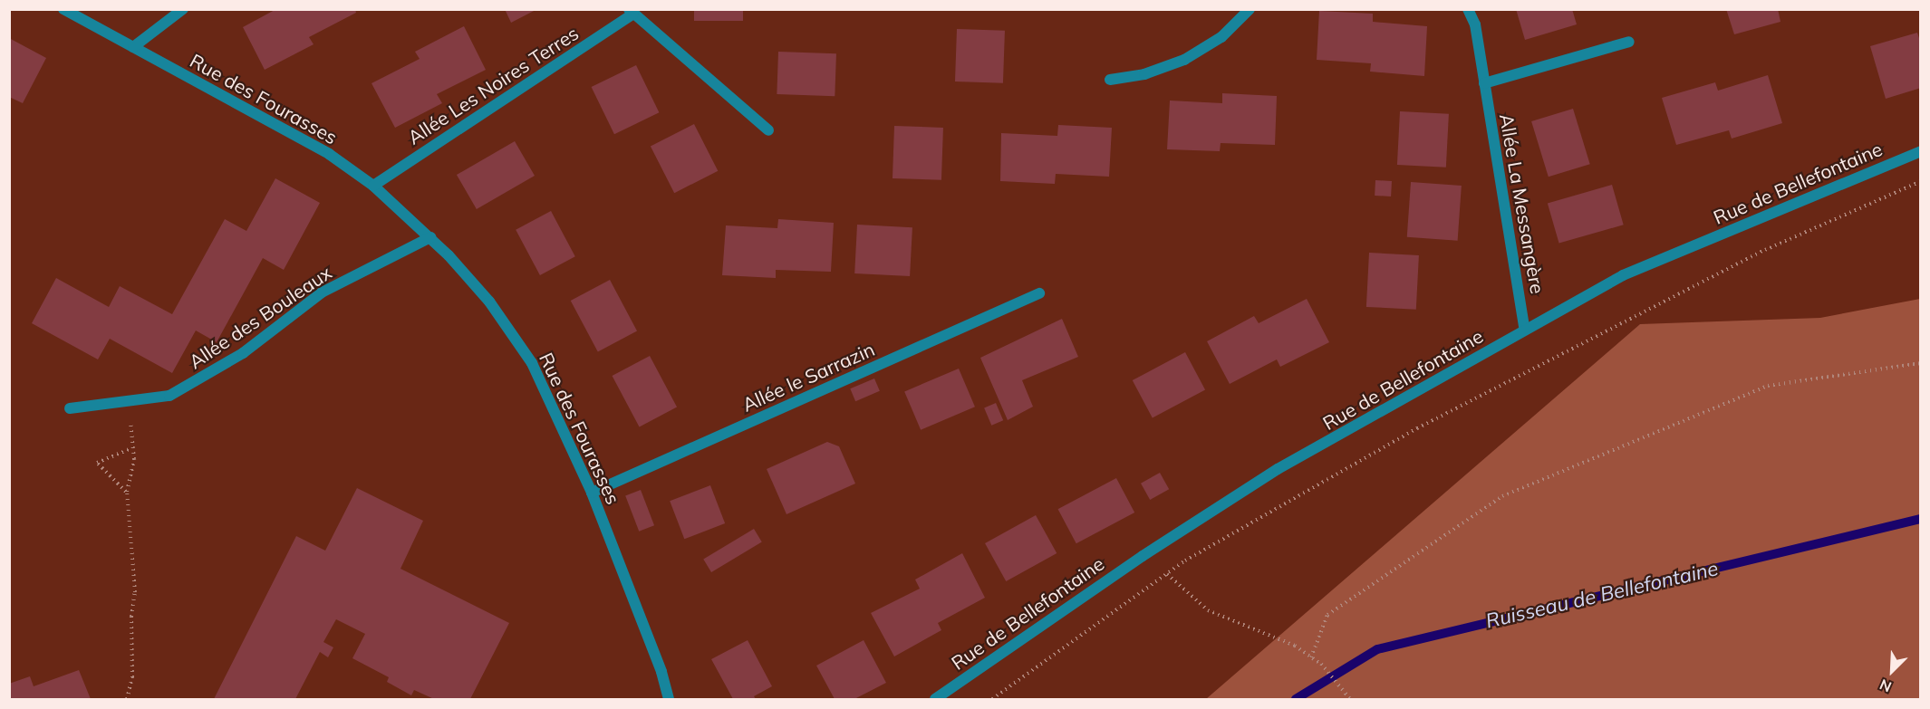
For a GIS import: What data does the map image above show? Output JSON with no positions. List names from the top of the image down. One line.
{"streets":{"street":["Allée Les Noires Terres","Rue des Fourasses","Rue de Bellefontaine","Allée La Messangère","Allée des Bouleaux","Allée le Sarrazin"]},"crossings":[["Allée Les Noires Terres","Rue des Fourasses"],["Rue des Fourasses","Allée des Bouleaux"],["Rue des Fourasses","Allée le Sarrazin"],["Rue de Bellefontaine","Allée La Messangère"]],"water":["Ruisseau de Bellefontaine"],"north":"bottom left"}
